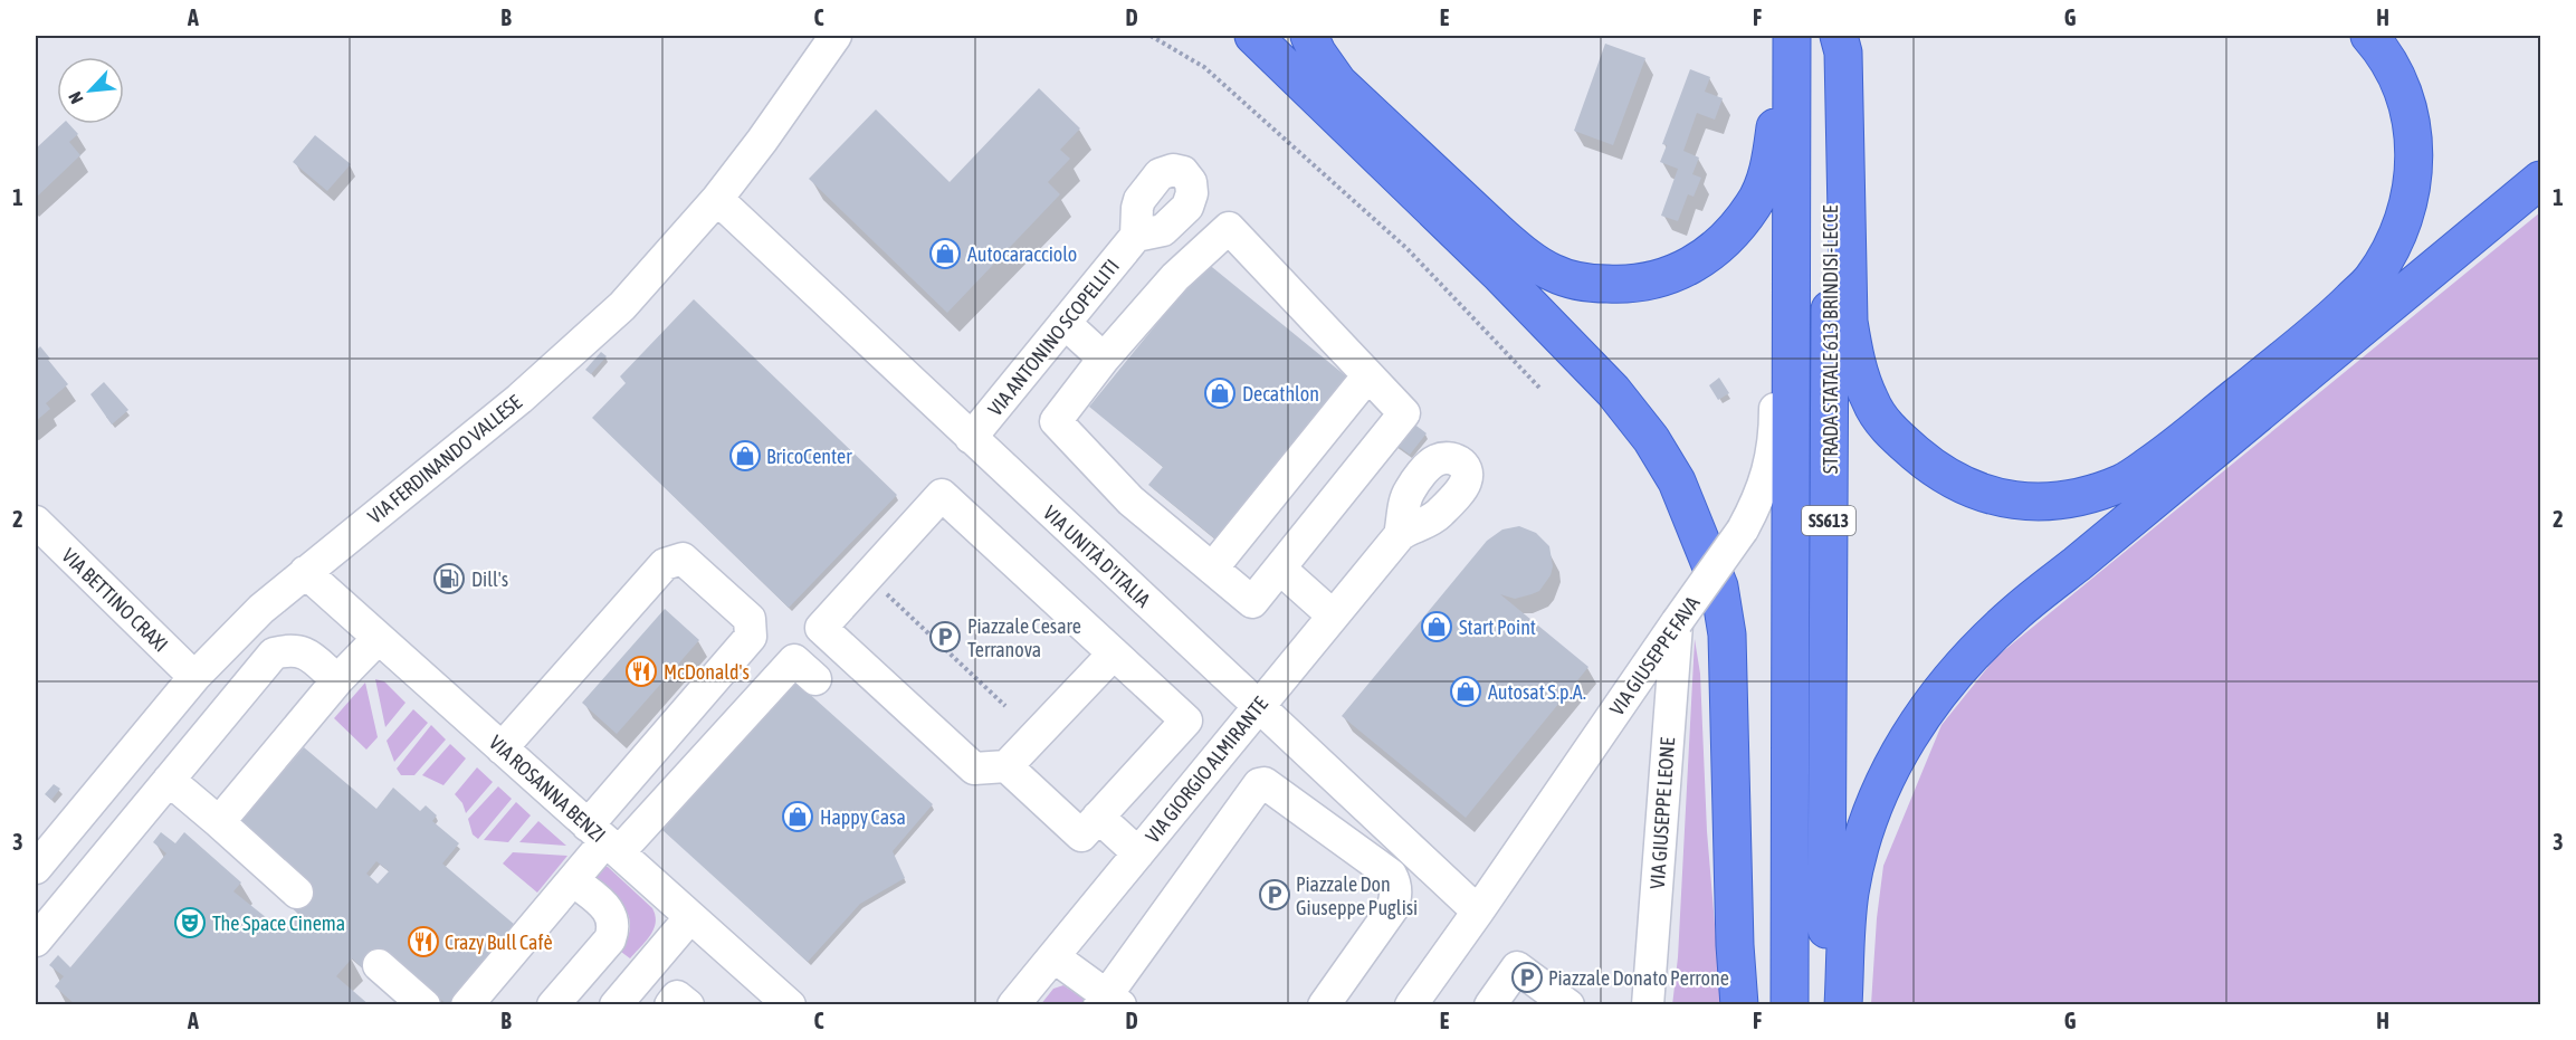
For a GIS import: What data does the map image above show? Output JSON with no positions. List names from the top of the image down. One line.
{"streets":{"highway":["STRADA STATALE 613 BRINDISI-LECCE","SS613"],"street":["VIA ANTONINO SCOPELLITI","VIA FERDINANDO VALLESE","VIA UNITÀ D'ITALIA","VIA BETTINO CRAXI","VIA GIUSEPPE FAVA","VIA GIORGIO ALMIRANTE","VIA ROSANNA BENZI","VIA GIUSEPPE LEONE"]},"crossings":[["VIA ANTONINO SCOPELLITI","VIA UNITÀ D'ITALIA"],["STRADA STATALE 613 BRINDISI-LECCE","VIA GIUSEPPE FAVA"],["VIA FERDINANDO VALLESE","VIA UNITÀ D'ITALIA"],["VIA FERDINANDO VALLESE","VIA BETTINO CRAXI"],["VIA FERDINANDO VALLESE","VIA ROSANNA BENZI"],["VIA UNITÀ D'ITALIA","VIA GIUSEPPE FAVA"],["VIA UNITÀ D'ITALIA","VIA GIORGIO ALMIRANTE"],["VIA GIUSEPPE FAVA","VIA GIUSEPPE LEONE"]],"places":{"shop":["Autocaracciolo","Decathlon","BricoCenter","Start Point","Autosat S.p.A.","Happy Casa"],"fuel station":["Dill's"],"parking":["Piazzale Cesare Terranova","Piazzale Don Giuseppe Puglisi","Piazzale Donato Perrone"],"restaurant":["McDonald's","Crazy Bull Cafè"],"theatre":["The Space Cinema"]},"north":"bottom left","grid":{"columns":["A","B","C","D","E","F","G","H"],"rows":["1","2","3"]}}
